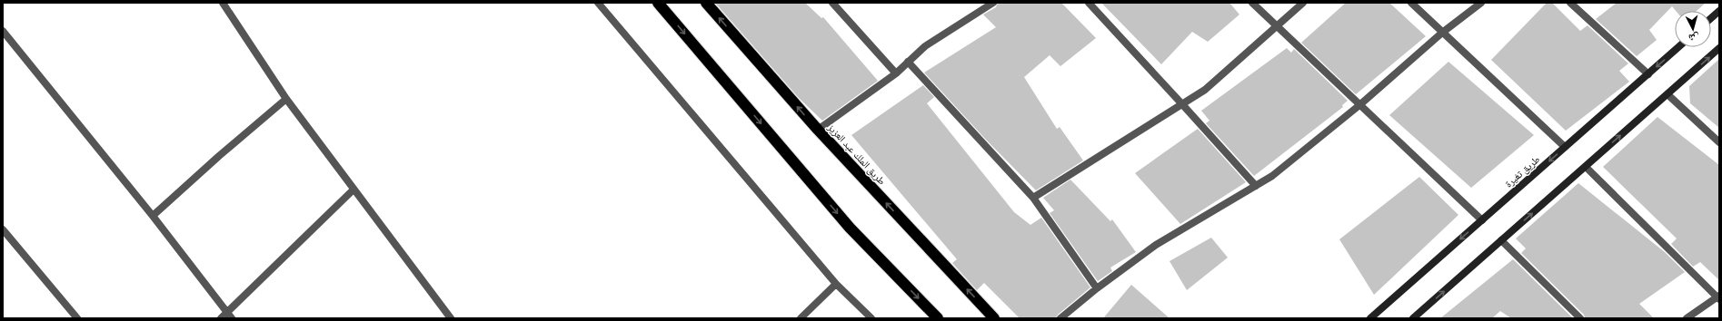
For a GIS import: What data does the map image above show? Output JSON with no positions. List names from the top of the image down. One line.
{"streets":{"highway":["طريق الملك عبد العزيز"],"main road":["طريق تغيرة"]},"north":"bottom"}
